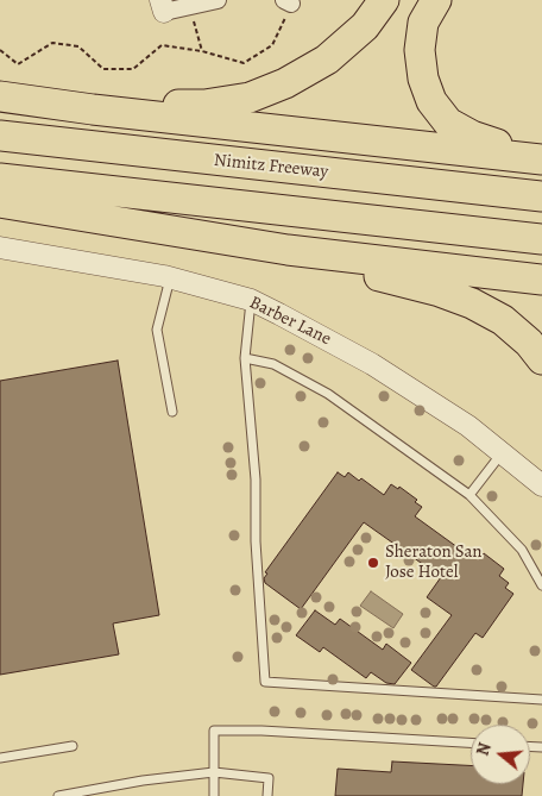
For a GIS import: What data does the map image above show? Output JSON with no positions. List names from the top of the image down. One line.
{"streets":{"highway":["Nimitz Freeway"],"street":["Barber Lane"]},"places":["Sheraton San Jose Hotel"],"north":"left"}
